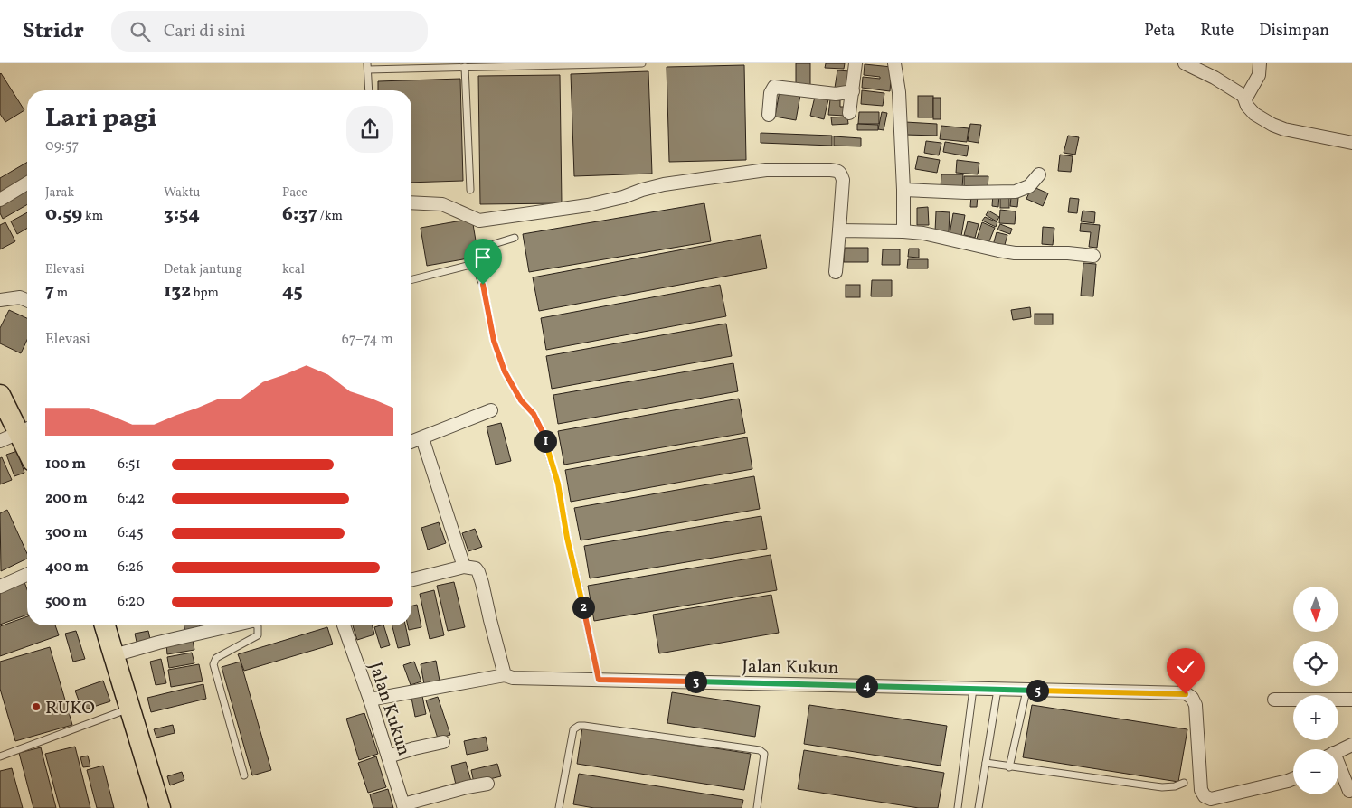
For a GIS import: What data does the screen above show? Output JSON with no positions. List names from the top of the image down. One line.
{"streets":{"street":["Jalan Kukun"]},"places":["RUKO"],"north":"bottom","page":{"header":"Stridr","search":"Cari di sini","nav":["Peta","Rute","Disimpan"],"heading":["Lari pagi","09:57"],"stats":[["Jarak","0.59 km"],["Waktu","3:54"],["Pace","6:37 /km"],["Elevasi","7 m"],["Detak jantung","132 bpm"],["kcal","45"]],"chart":["Elevasi","67–74 m"],"pins":["1","2","3","4","5"],"list":[{"name":"100 m","note":"6:51"},{"name":"200 m","note":"6:42"},{"name":"300 m","note":"6:45"},{"name":"400 m","note":"6:26"},{"name":"500 m","note":"6:20"}],"map_buttons":["+","−"]}}
